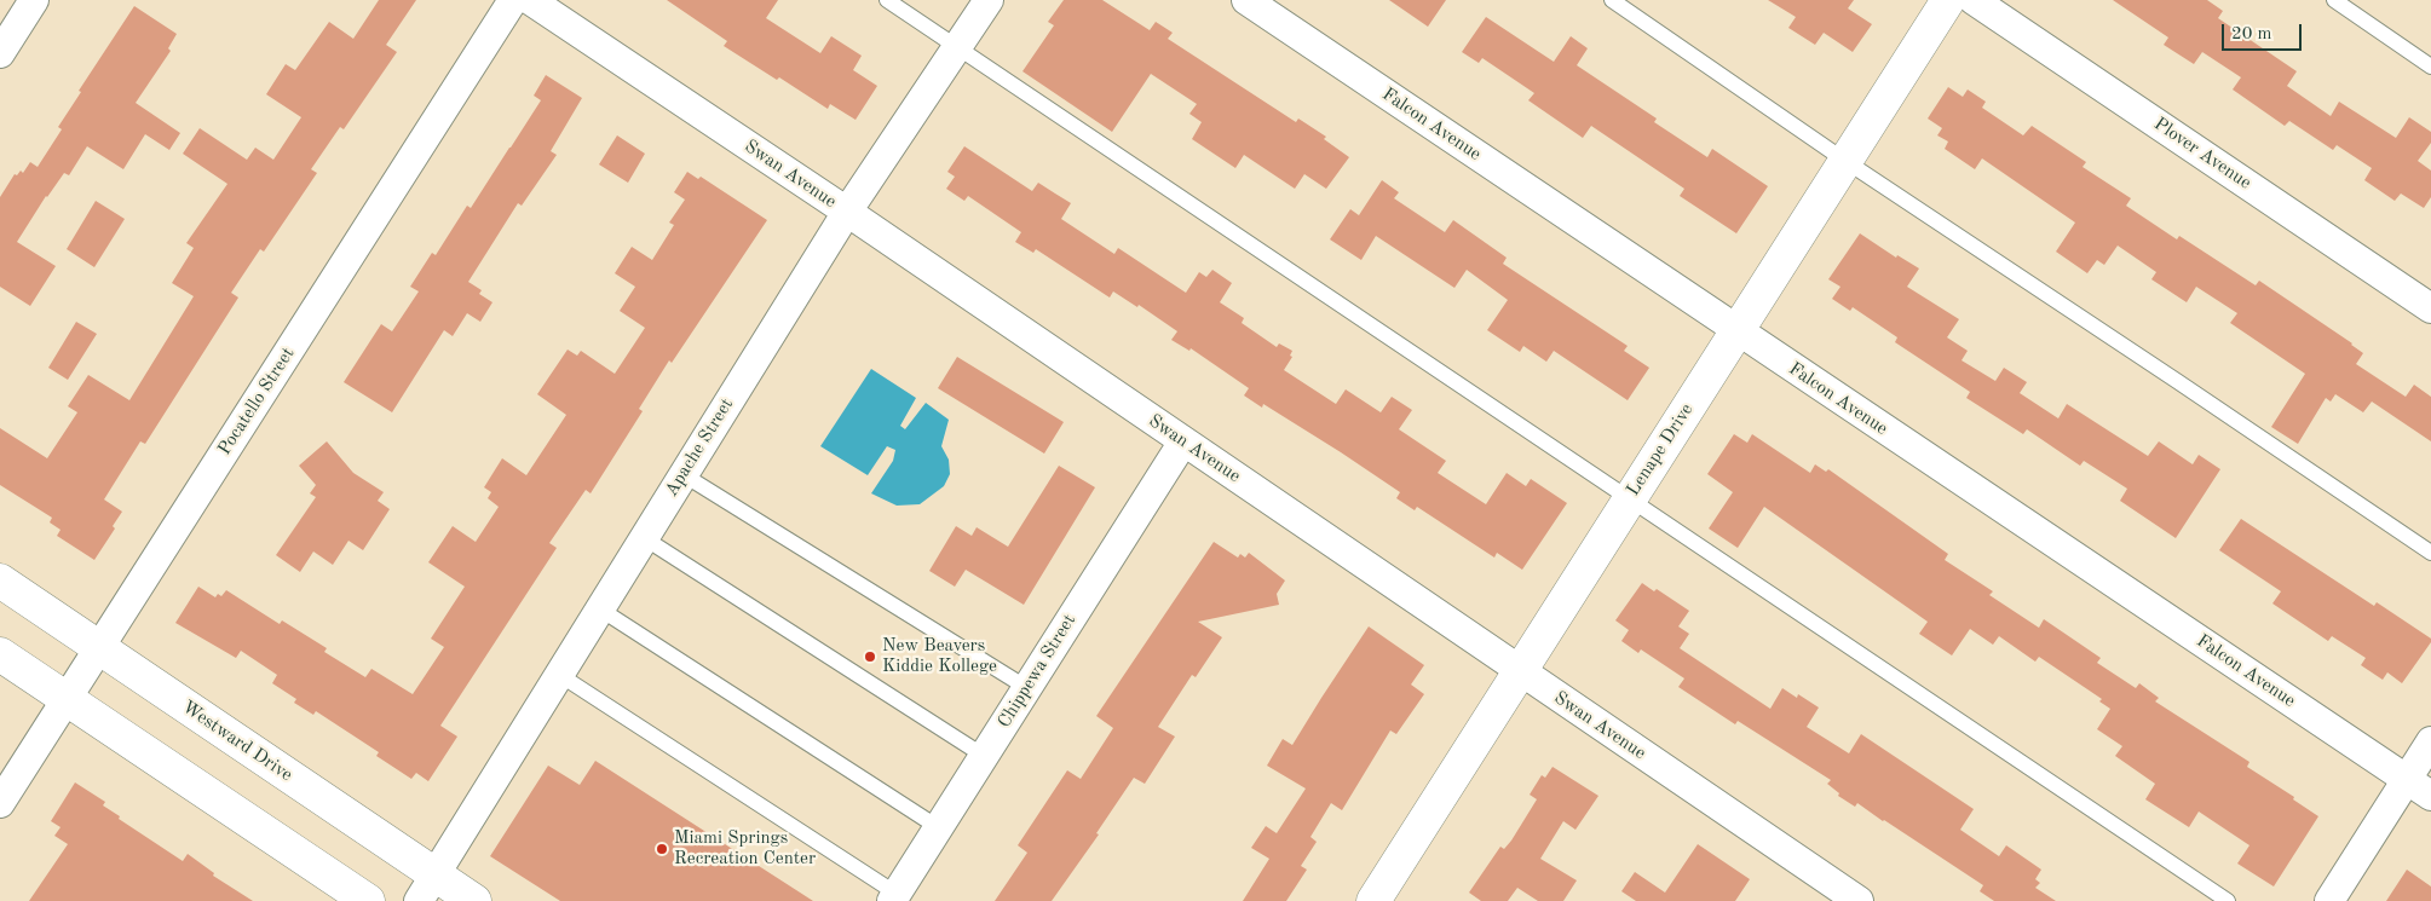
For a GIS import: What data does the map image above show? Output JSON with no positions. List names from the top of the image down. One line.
{"streets":{"street":["Falcon Avenue","Plover Avenue","Swan Avenue","Pocatello Street","Apache Street","Lenape Drive","Chippewa Street","Westward Drive"]},"crossings":[["Falcon Avenue","Lenape Drive"],["Swan Avenue","Apache Street"],["Swan Avenue","Lenape Drive"],["Swan Avenue","Chippewa Street"],["Pocatello Street","Westward Drive"],["Apache Street","Westward Drive"]],"places":["New Beavers Kiddie Kollege","Miami Springs Recreation Center"],"scale_bar":"20 m"}
